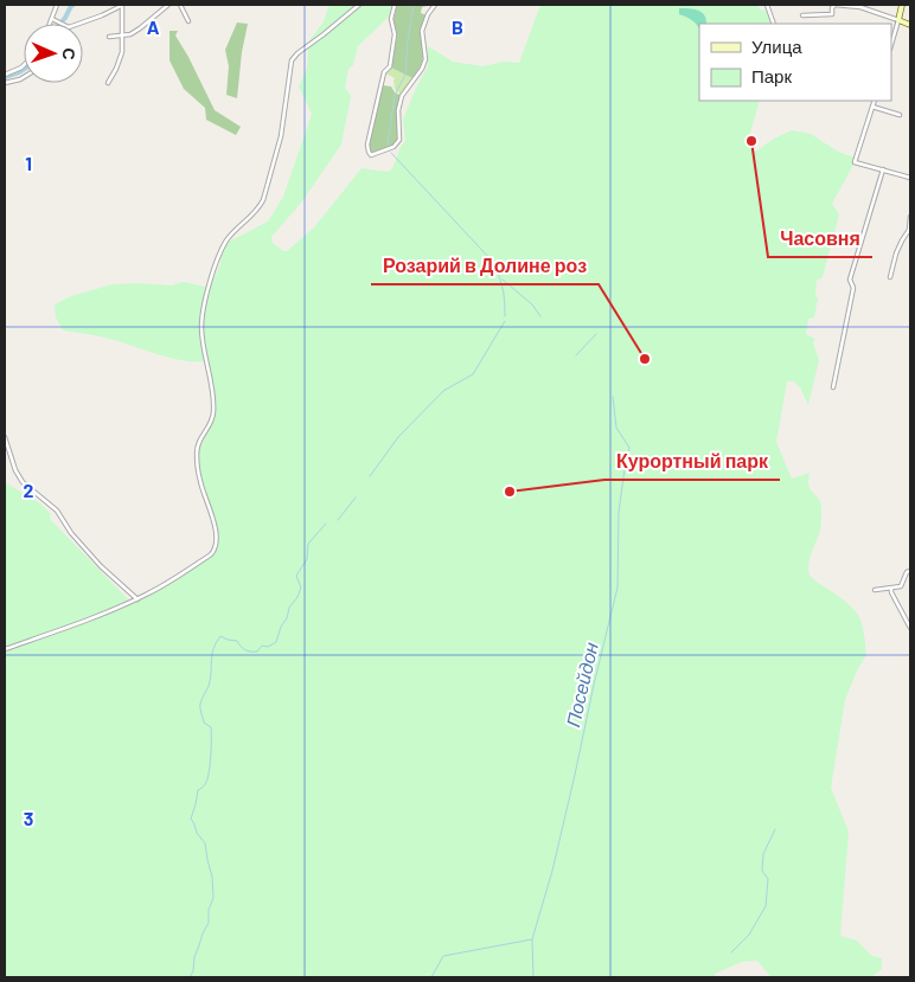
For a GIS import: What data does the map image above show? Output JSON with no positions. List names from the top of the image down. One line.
{"water":["Посейдон"],"places":["Часовня","Розарий в Долине роз","Курортный парк"],"legend":["Улица","Парк"],"north":"right","grid":{"columns":["A","B"],"rows":["1","2","3"]}}
